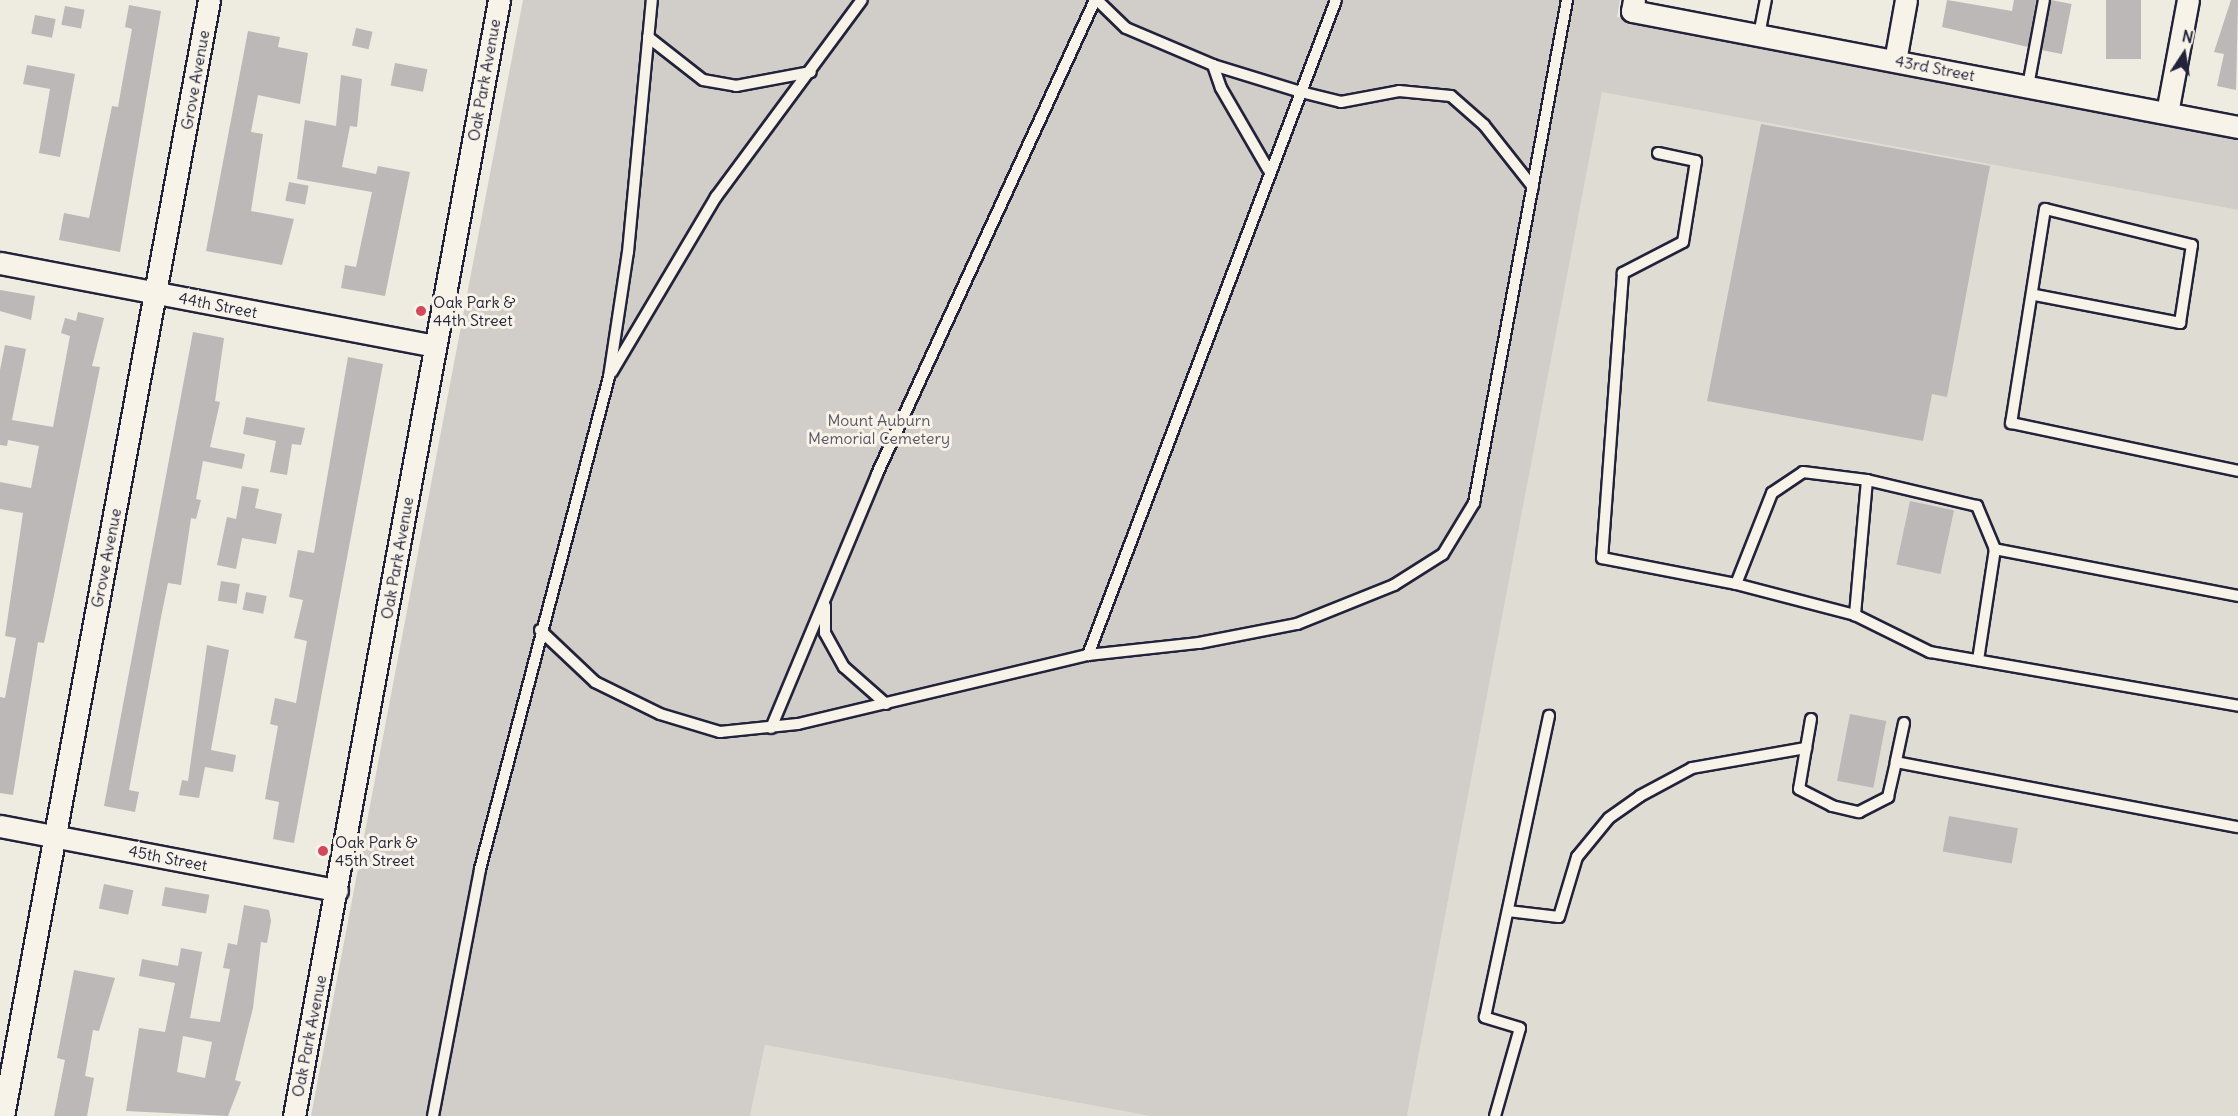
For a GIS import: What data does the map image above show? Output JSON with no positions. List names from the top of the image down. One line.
{"streets":{"street":["43rd Street","Grove Avenue","Oak Park Avenue","44th Street","45th Street"]},"crossings":[["Grove Avenue","44th Street"],["Grove Avenue","45th Street"],["Oak Park Avenue","44th Street"],["Oak Park Avenue","45th Street"]],"parks":["Mount Auburn Memorial Cemetery"],"places":["Oak Park & 44th Street","Oak Park & 45th Street"],"north":"top"}
